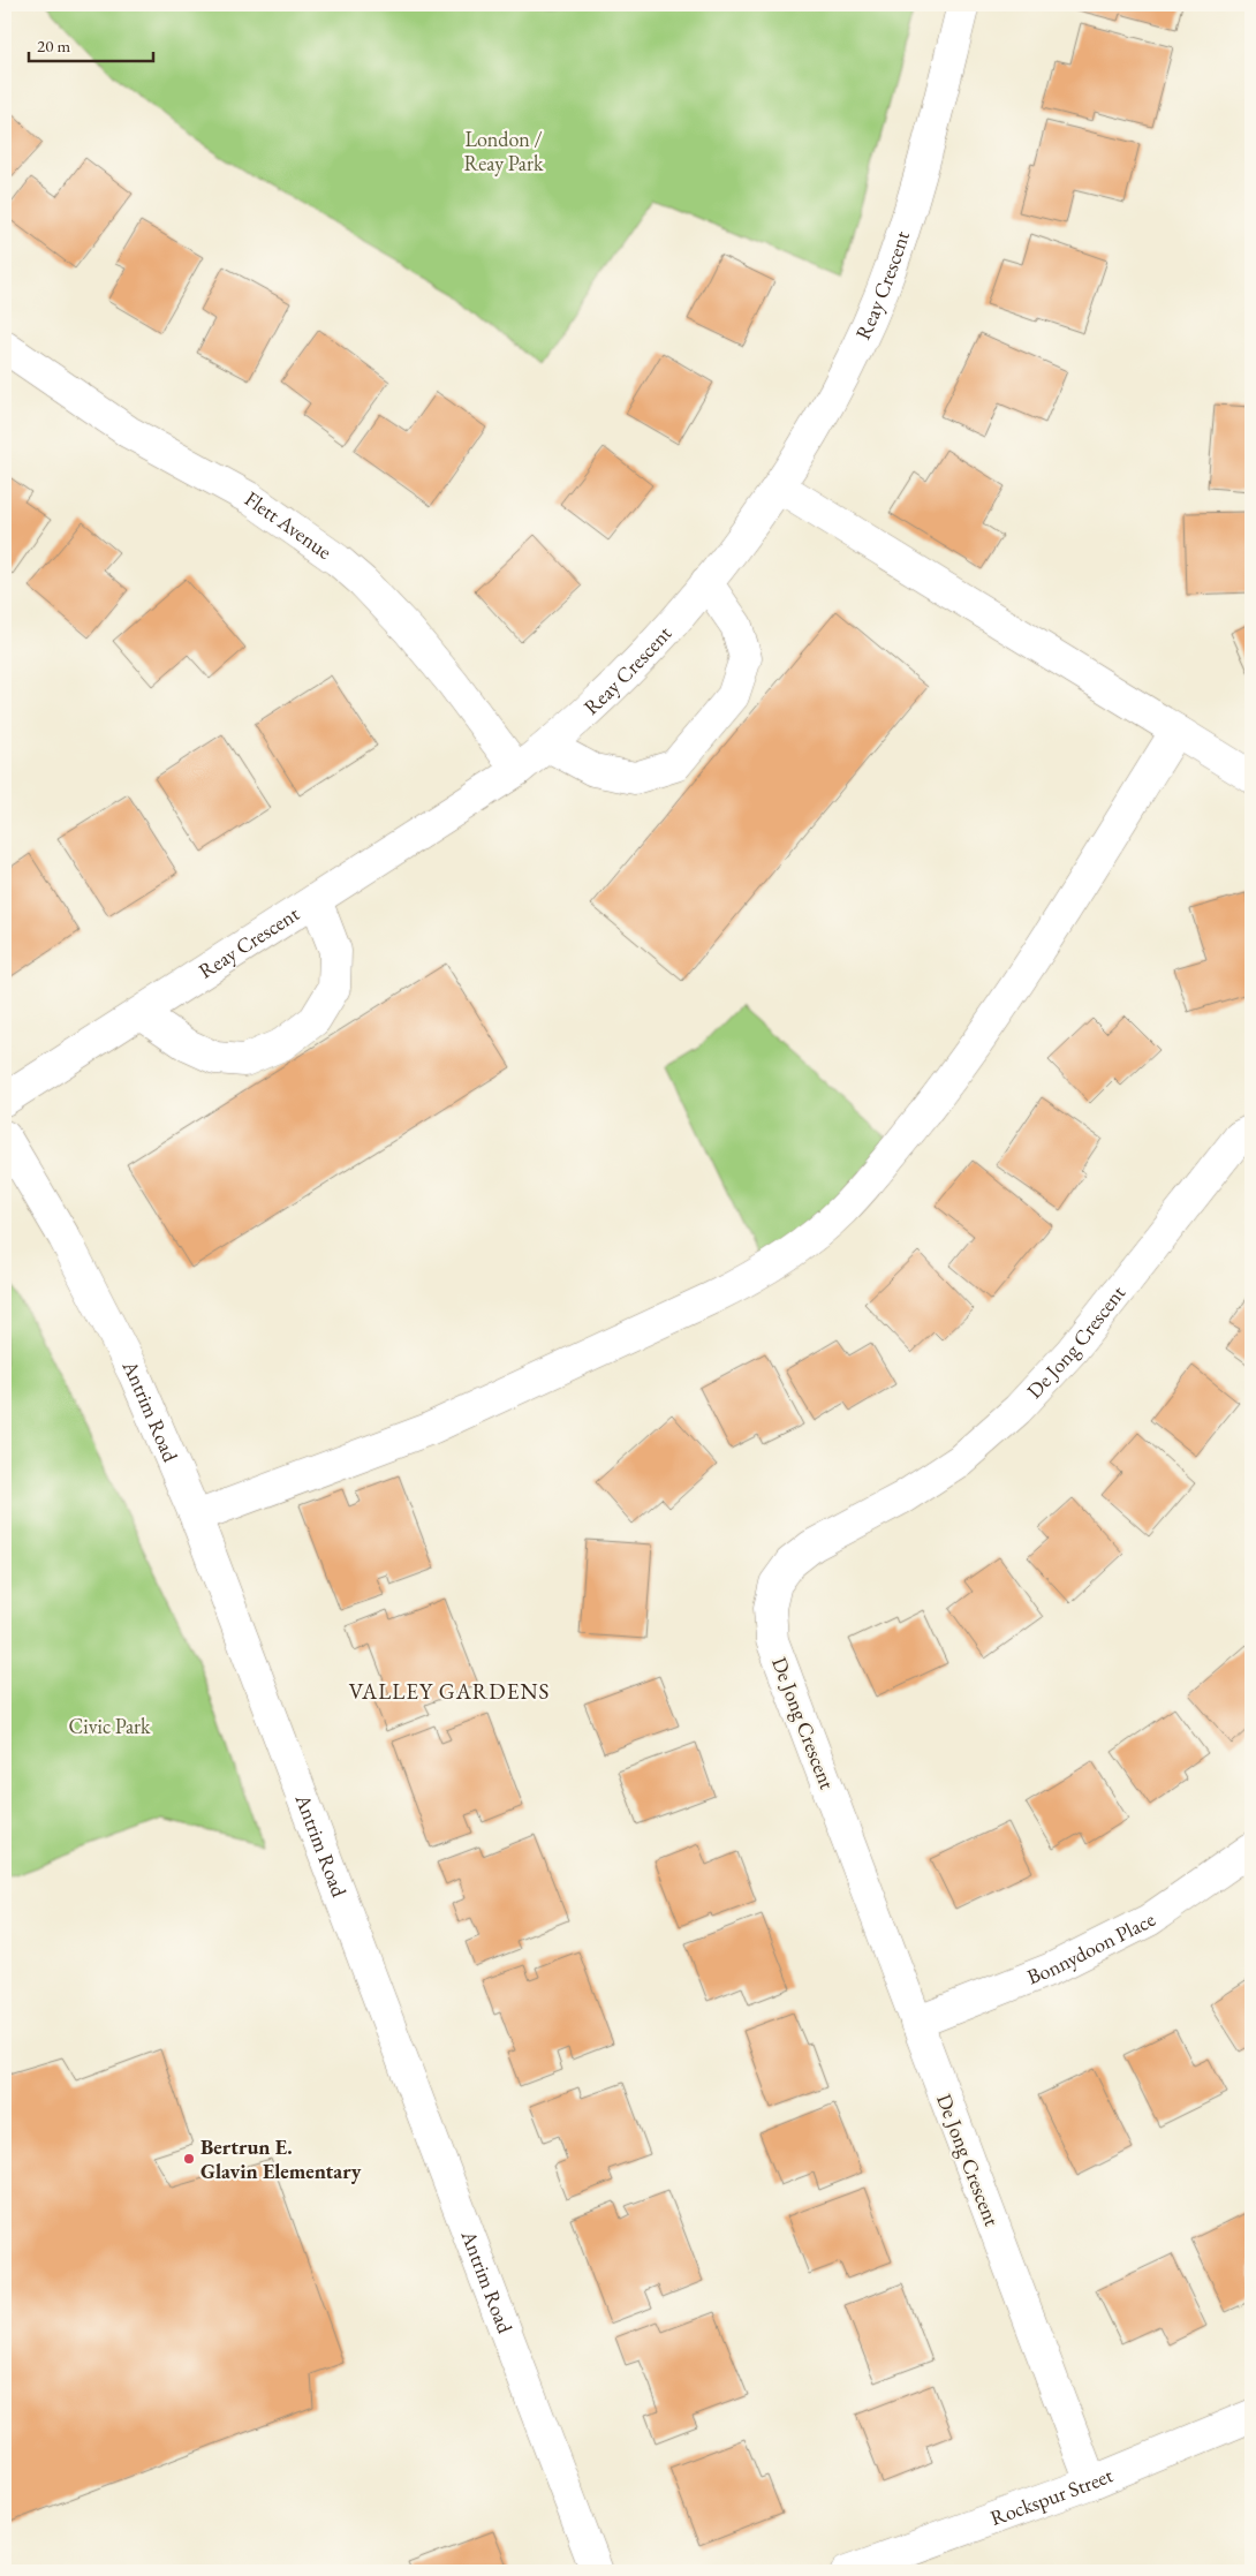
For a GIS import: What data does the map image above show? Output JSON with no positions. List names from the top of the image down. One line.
{"streets":{"street":["Reay Crescent","Flett Avenue","De Jong Crescent","Antrim Road","Bonnydoon Place","Rockspur Street"]},"crossings":[["Reay Crescent","Flett Avenue"],["De Jong Crescent","Bonnydoon Place"],["De Jong Crescent","Rockspur Street"]],"districts":["VALLEY GARDENS"],"parks":["London / Reay Park","Civic Park"],"places":["Bertrun E. Glavin Elementary"],"scale_bar":"20 m"}
